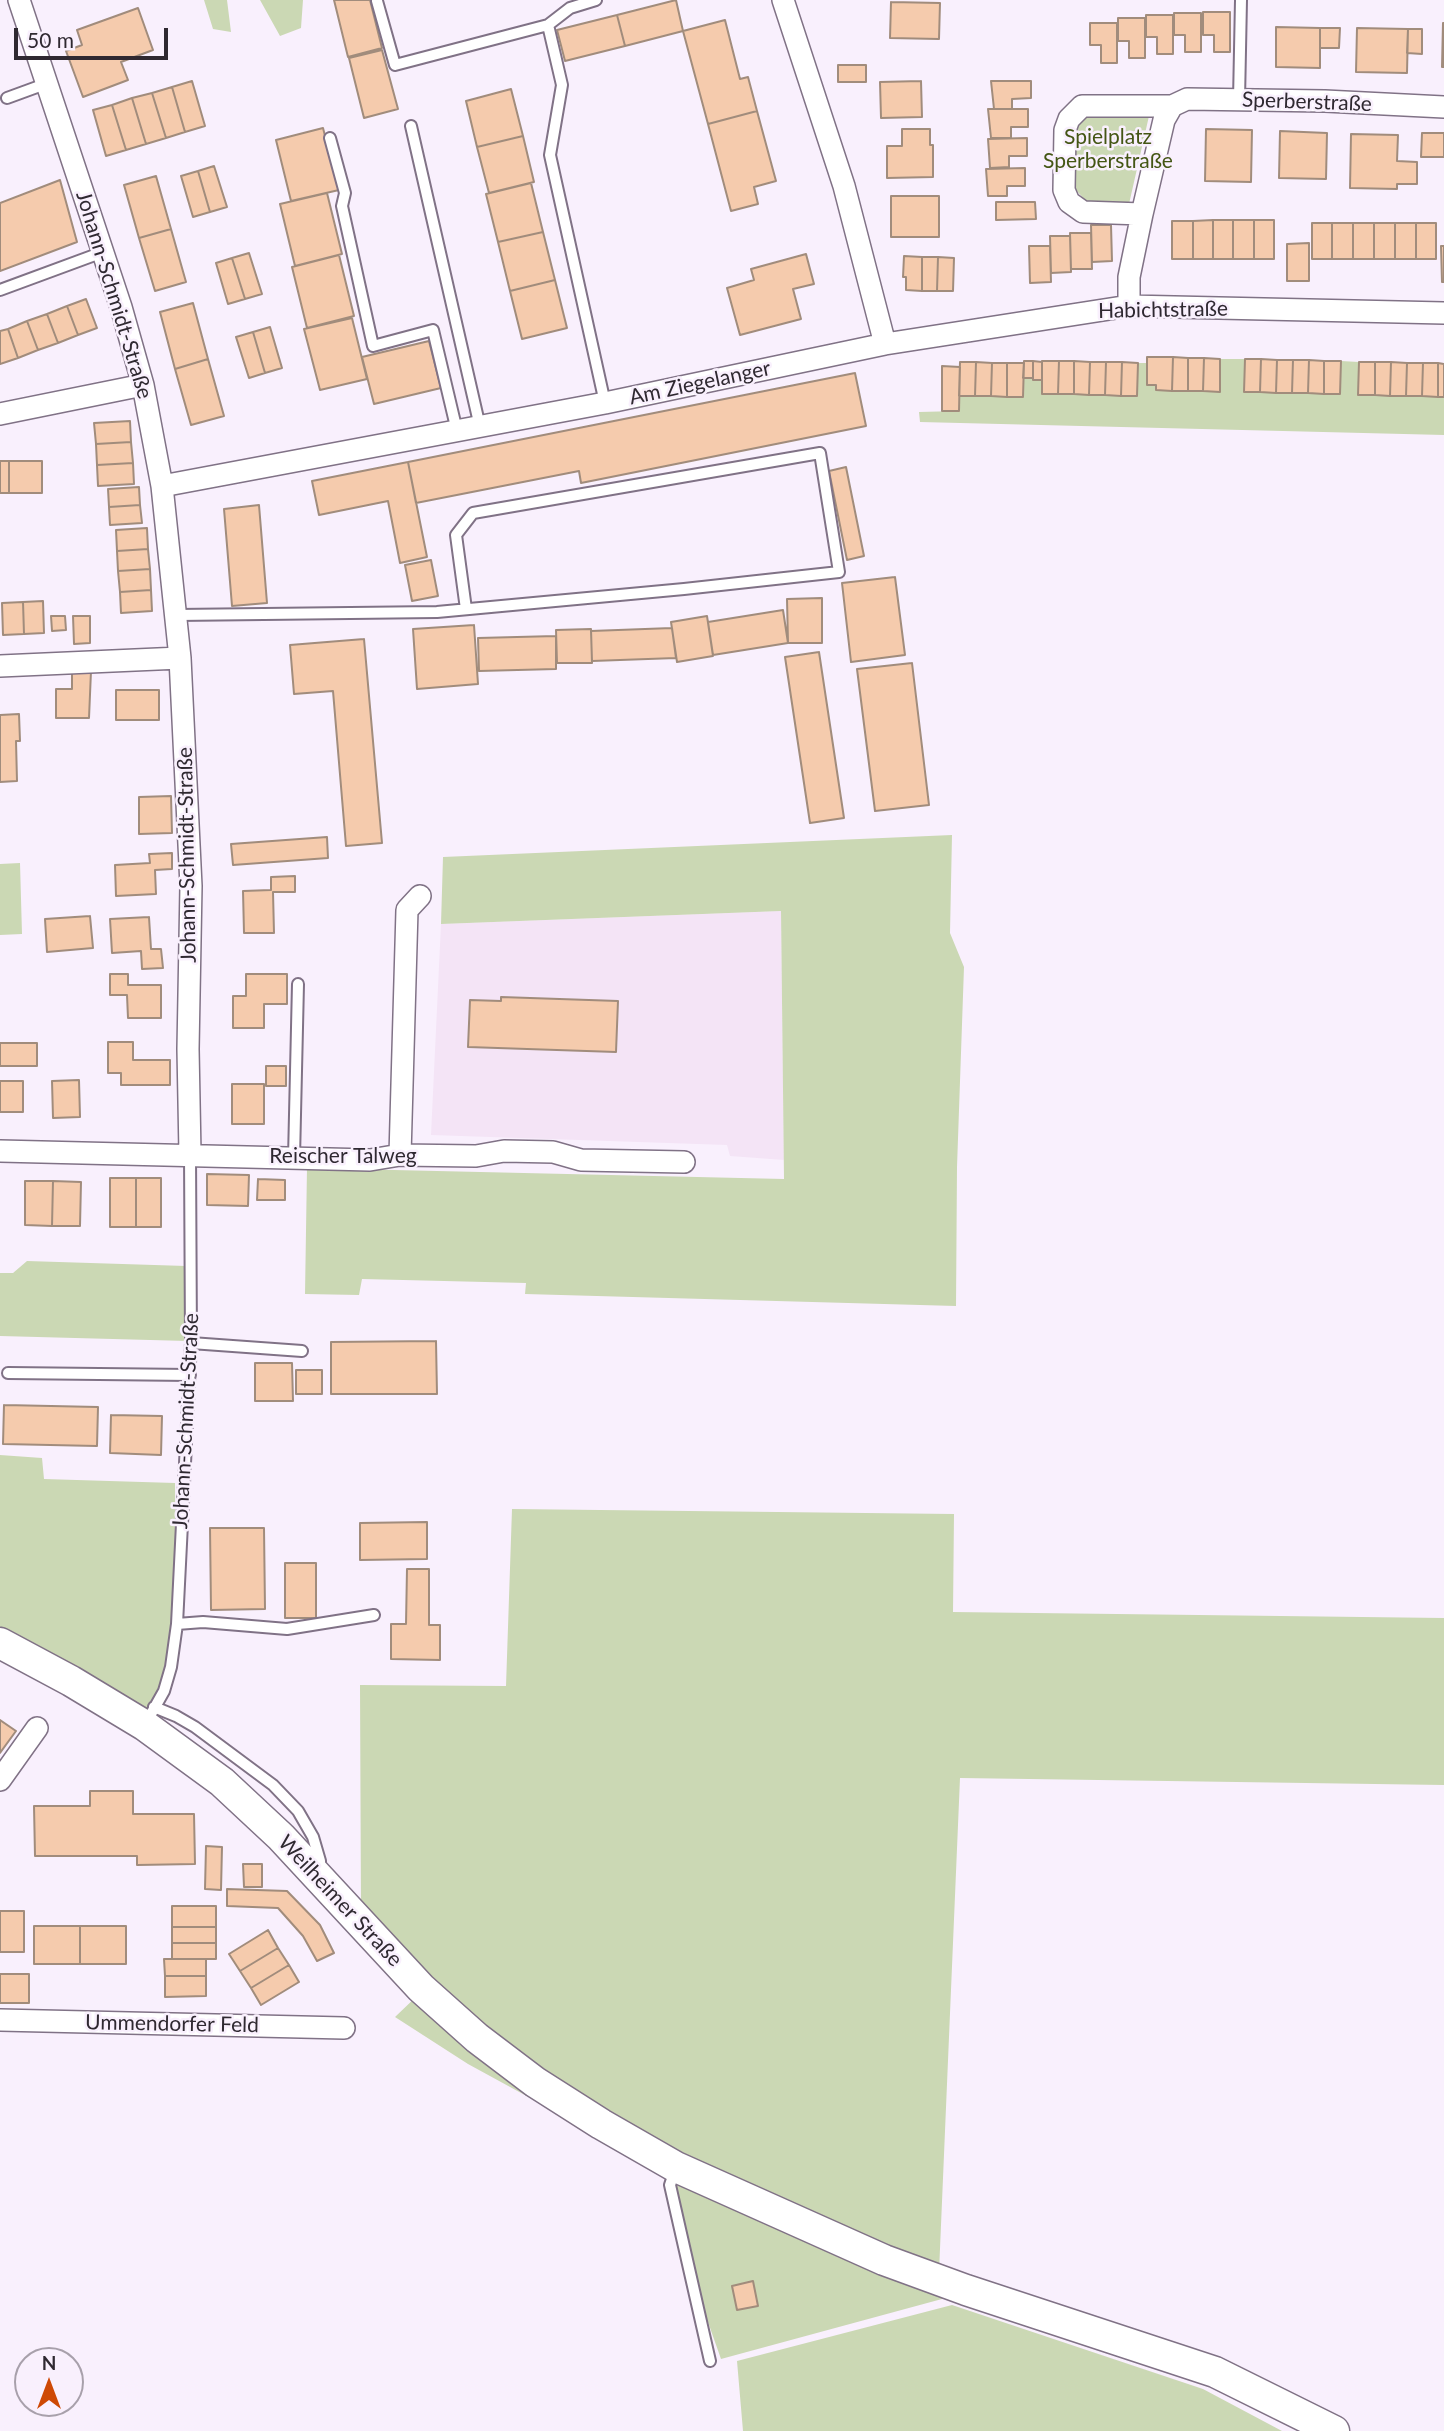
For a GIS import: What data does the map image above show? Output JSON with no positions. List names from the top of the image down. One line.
{"streets":{"street":["Sperberstraße","Johann-Schmidt-Straße","Habichtstraße","Am Ziegelanger","Reischer Talweg","Weilheimer Straße","Ummendorfer Feld"]},"crossings":[["Johann-Schmidt-Straße","Am Ziegelanger"],["Johann-Schmidt-Straße","Reischer Talweg"],["Johann-Schmidt-Straße","Weilheimer Straße"],["Habichtstraße","Am Ziegelanger"]],"parks":["Spielplatz Sperberstraße"],"scale_bar":"50 m","north":"top"}
